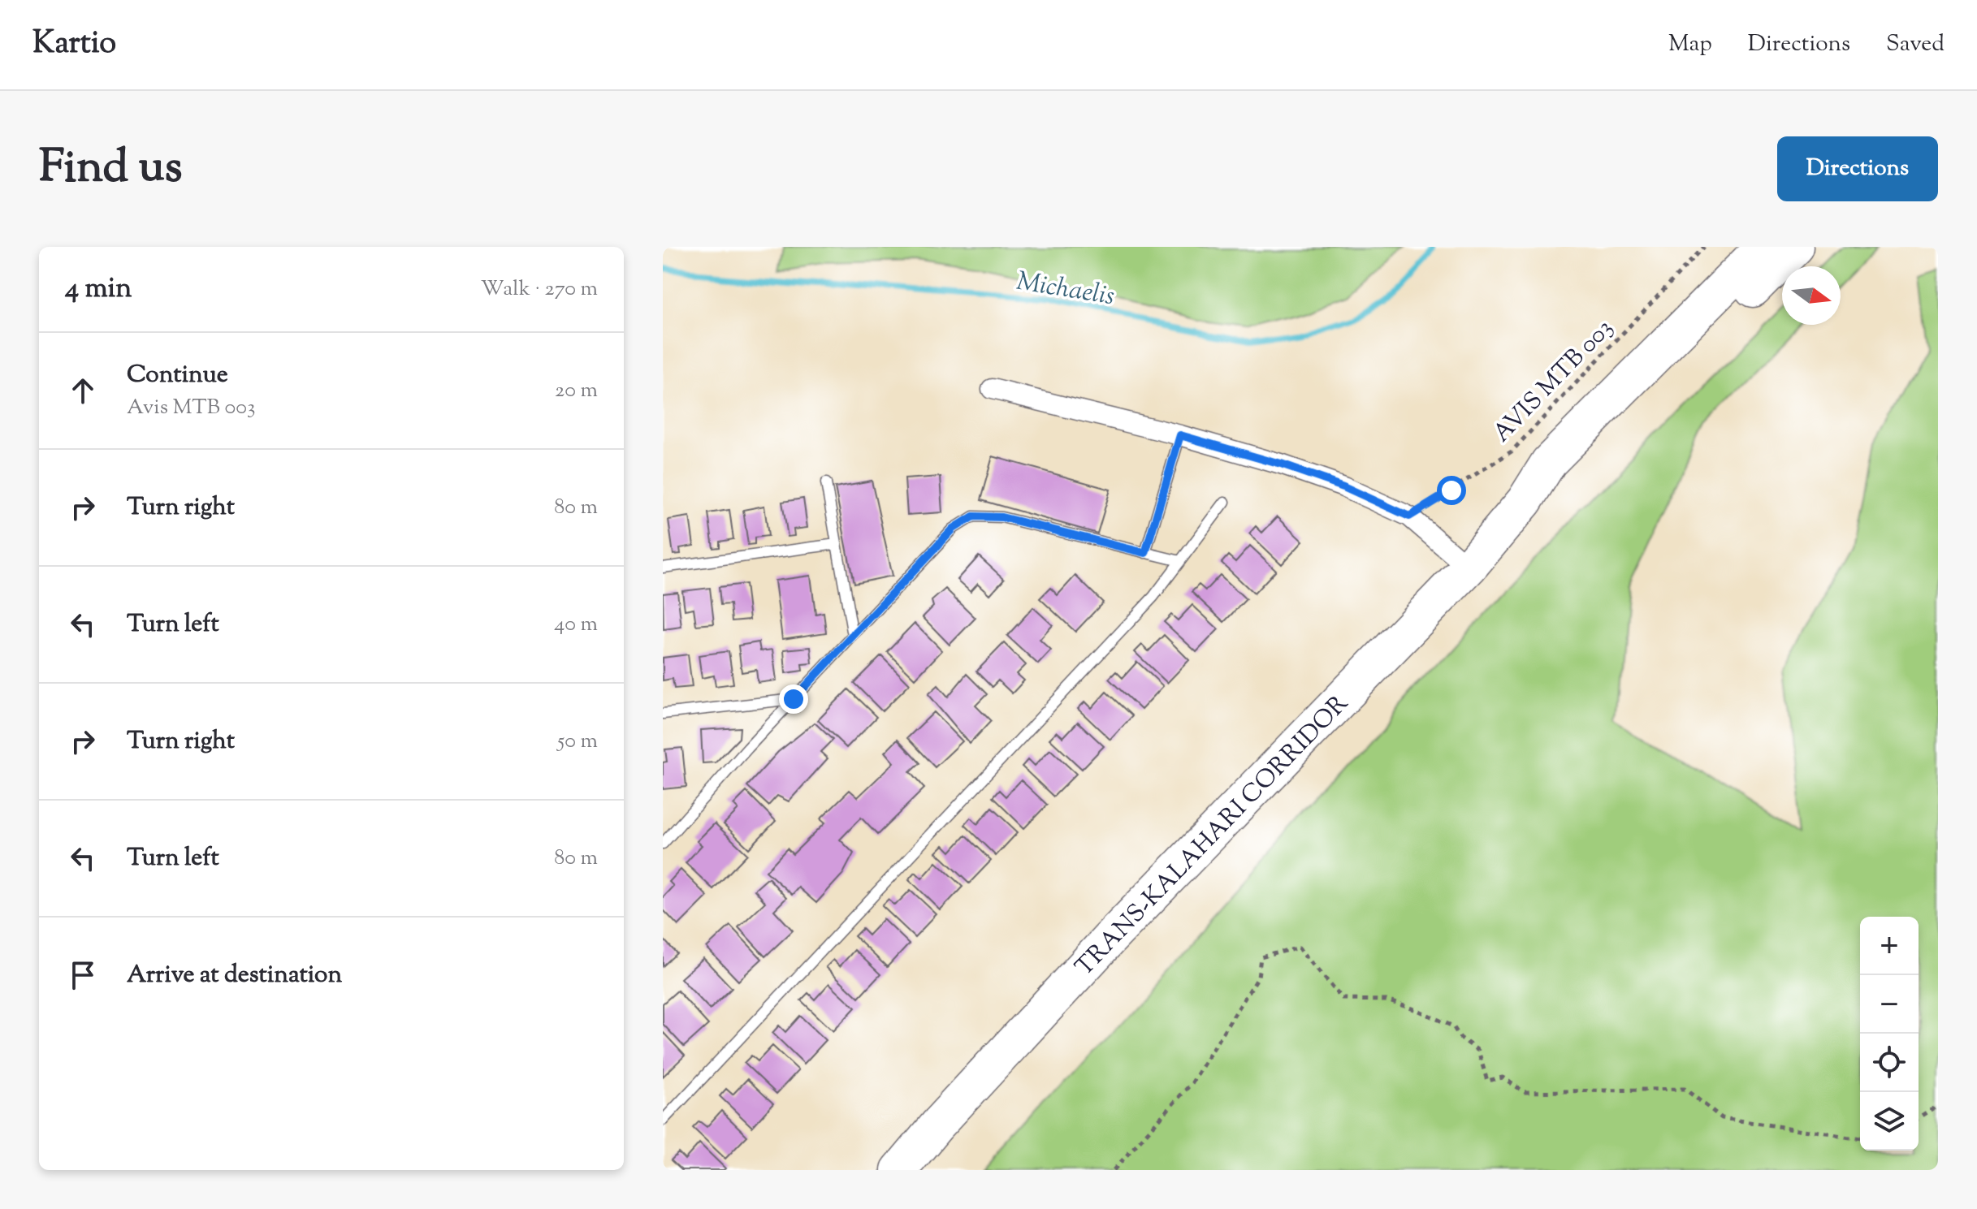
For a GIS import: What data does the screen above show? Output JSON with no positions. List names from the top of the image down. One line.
{"streets":{"highway":["TRANS-KALAHARI CORRIDOR"],"path":["AVIS MTB 003"]},"water":["Michaelis"],"north":"right","page":{"header":"Kartio","nav":["Map","Directions","Saved"],"title":"Find us","buttons":"Directions","heading":["4 min","Walk · 270 m"],"list":[["Continue","Avis MTB 003","20 m"],["Turn right","80 m"],["Turn left","40 m"],["Turn right","50 m"],["Turn left","80 m"],"Arrive at destination"],"map_buttons":["+","−"]}}
